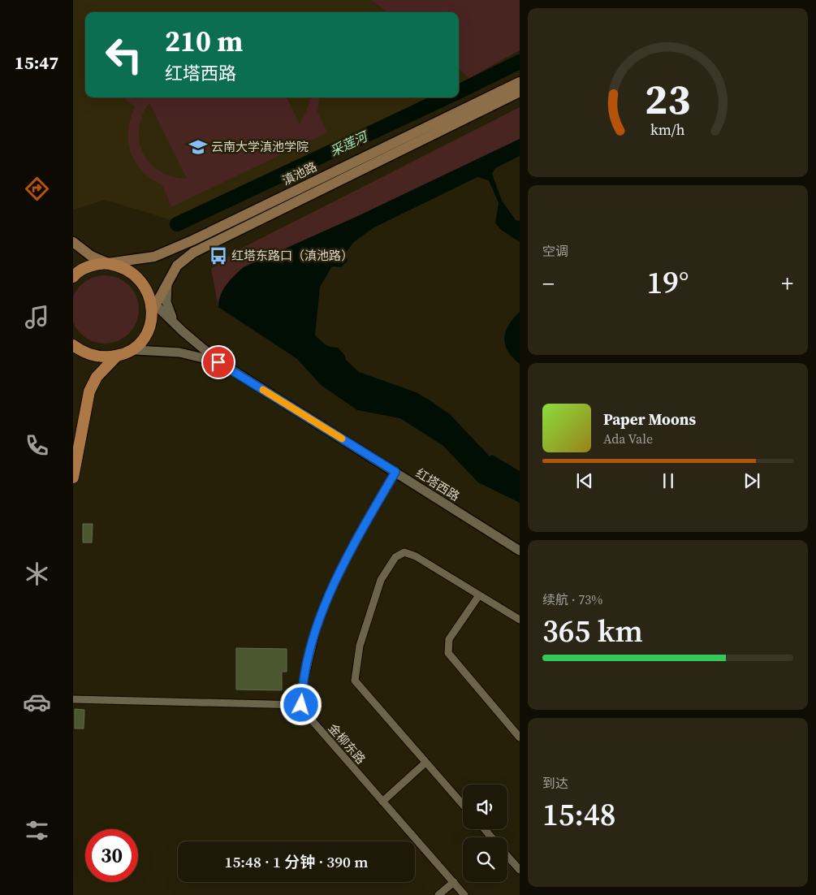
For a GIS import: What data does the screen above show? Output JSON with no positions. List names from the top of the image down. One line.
{"streets":{"main road":["滇池路"],"street":["红塔西路","金柳东路"]},"water":["采莲河"],"places":{"school or university":["云南大学滇池学院"],"bus stop":["红塔东路口（滇池路）"]},"page":{"tabs":"15:47","turn":["210 m","红塔西路"],"tile":["空调",["续航 · 73%","365 km"],["到达","15:48"]],"heat":["−","19°","+"],"song":["Paper Moons","Ada Vale"],"limit":"30","trip":"15:48 · 1 分钟 · 390 m","gauge":["23","km/h"]}}
